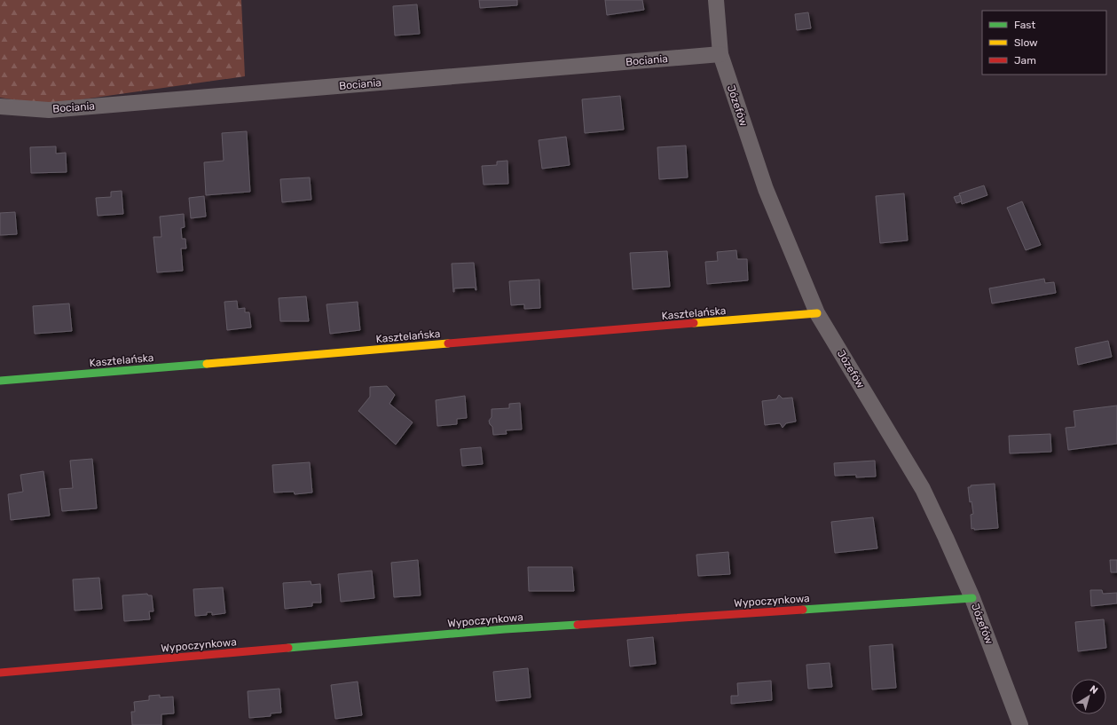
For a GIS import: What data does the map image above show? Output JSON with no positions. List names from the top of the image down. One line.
{"streets":{"street":["Bociania","Józefów","Kasztelańska","Wypoczynkowa"]},"crossings":[["Bociania","Józefów"],["Józefów","Kasztelańska"],["Józefów","Wypoczynkowa"]],"legend":["Fast","Slow","Jam"],"north":"top right"}
